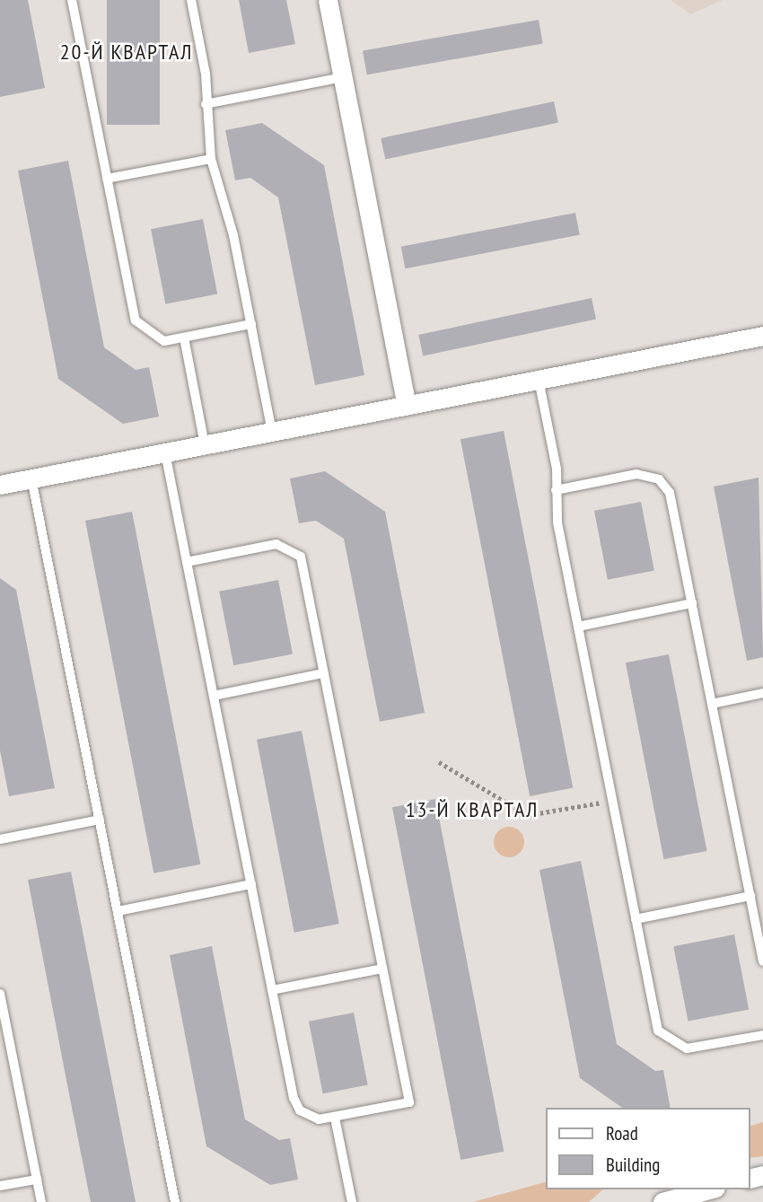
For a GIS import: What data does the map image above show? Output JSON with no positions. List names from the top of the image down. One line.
{"districts":["20-Й КВАРТАЛ","13-Й КВАРТАЛ"],"legend":["Road","Building"]}
